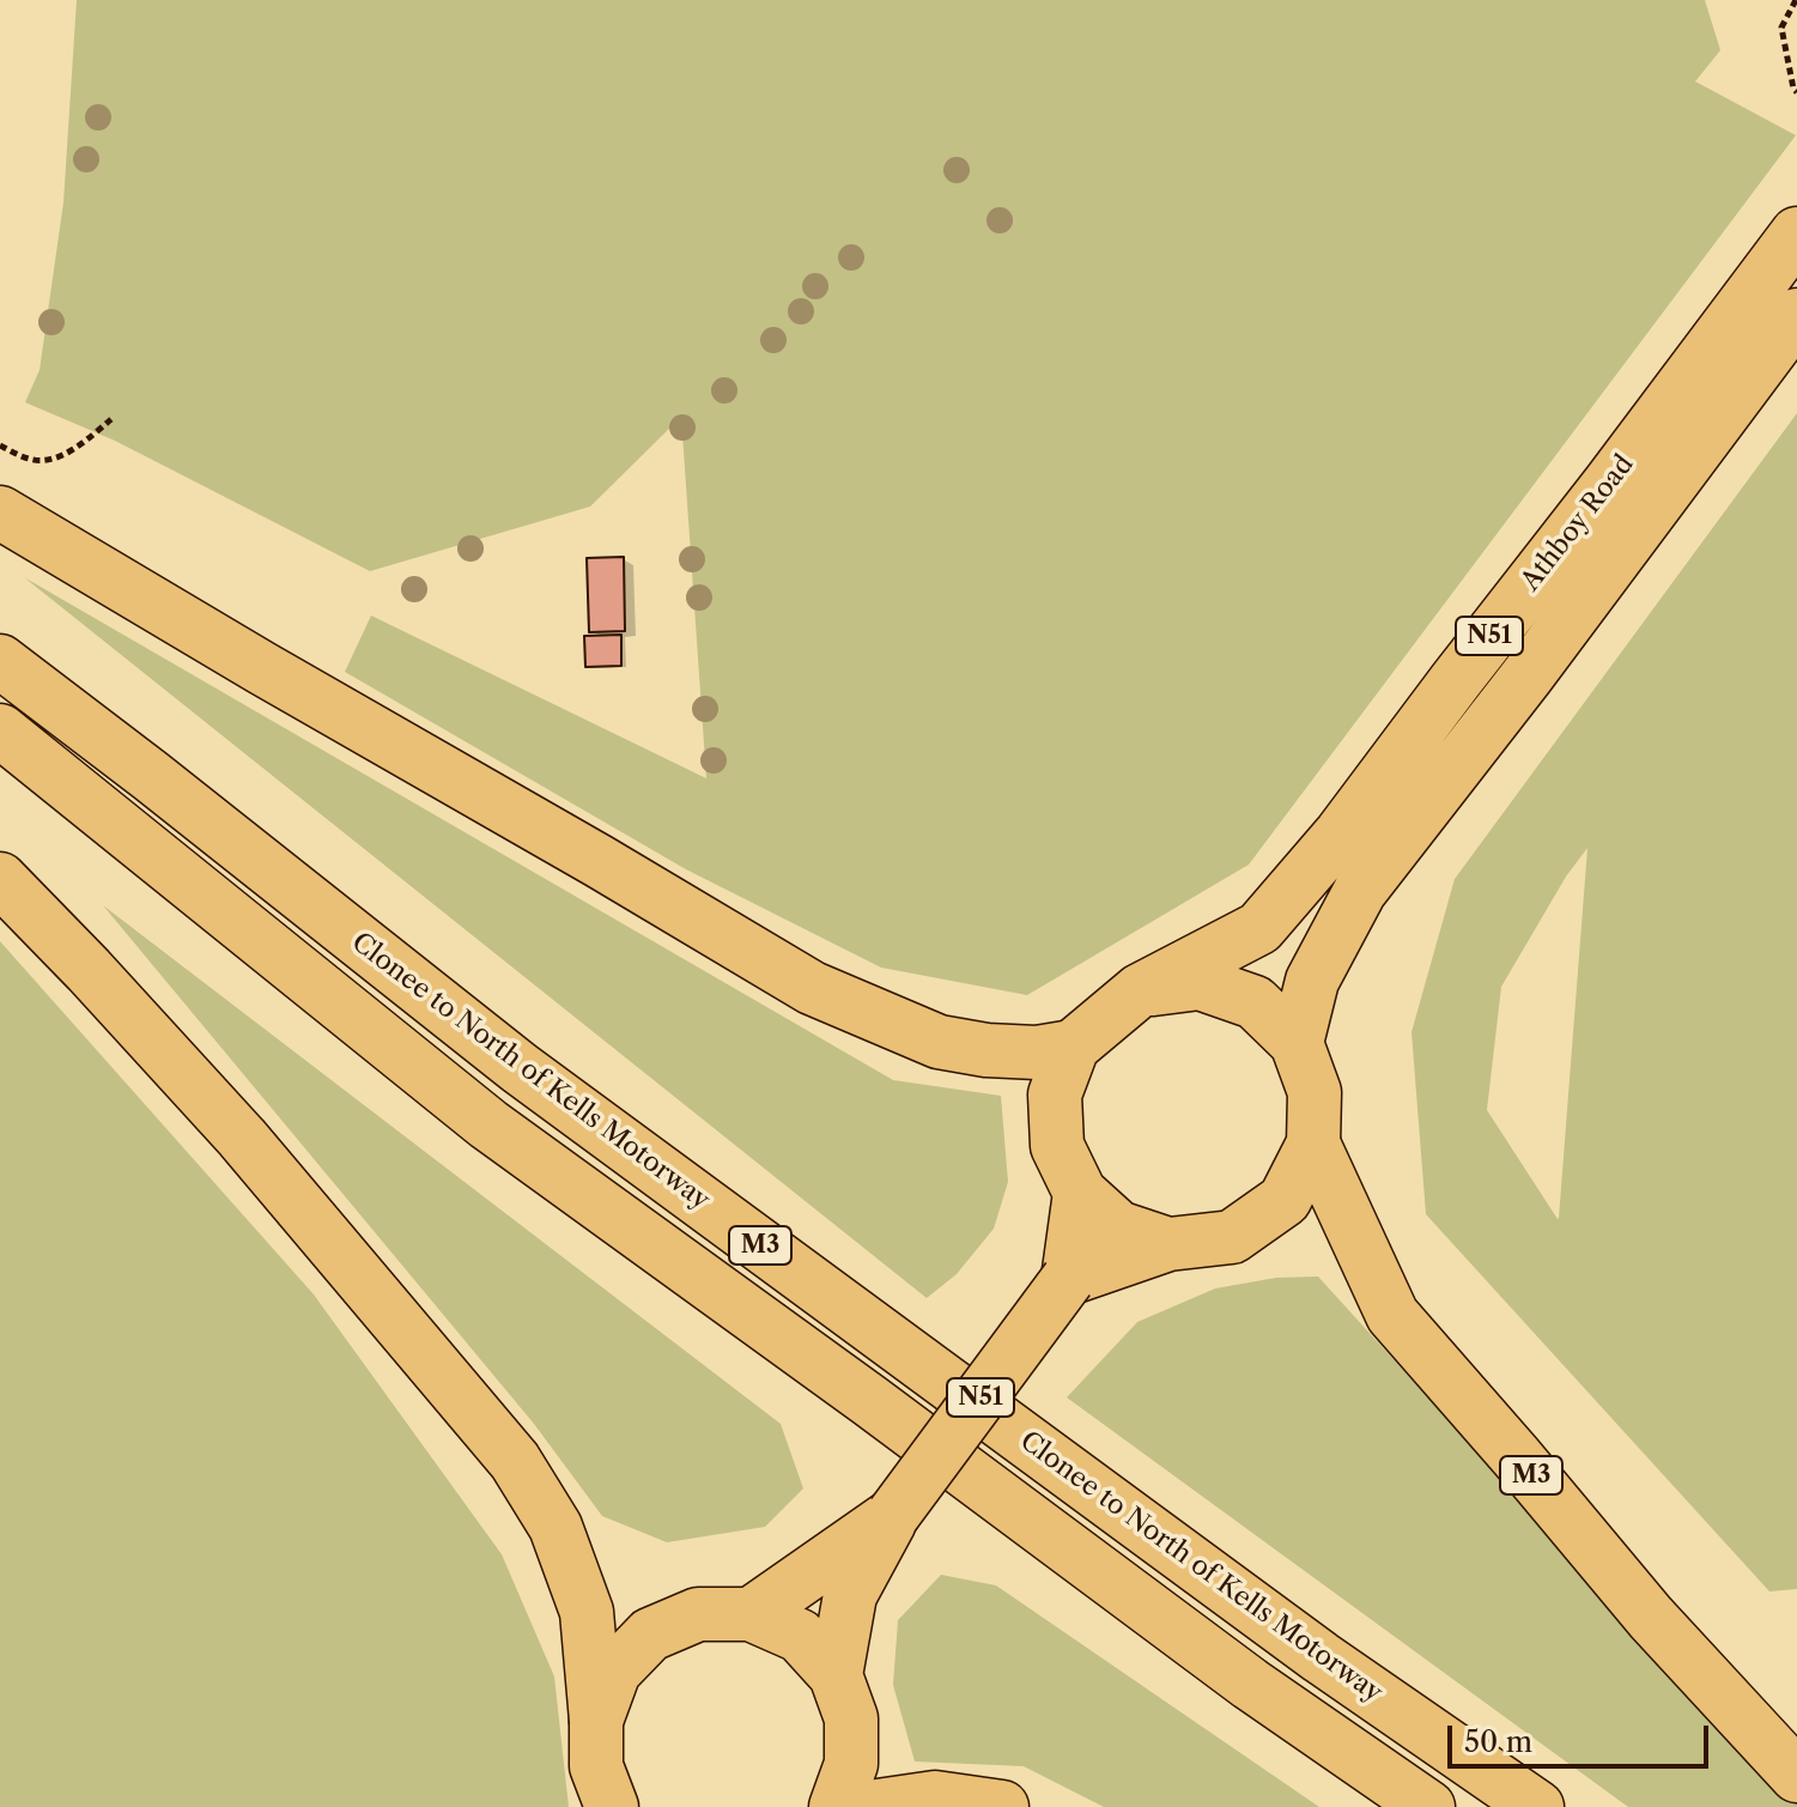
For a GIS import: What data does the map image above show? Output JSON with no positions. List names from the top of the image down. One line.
{"streets":{"main road":["Athboy Road","N51","Clonee to North of Kells Motorway","M3"]},"crossings":[["Athboy Road","N51"],["Athboy Road","M3"],["N51","M3"]],"scale_bar":"50 m"}
